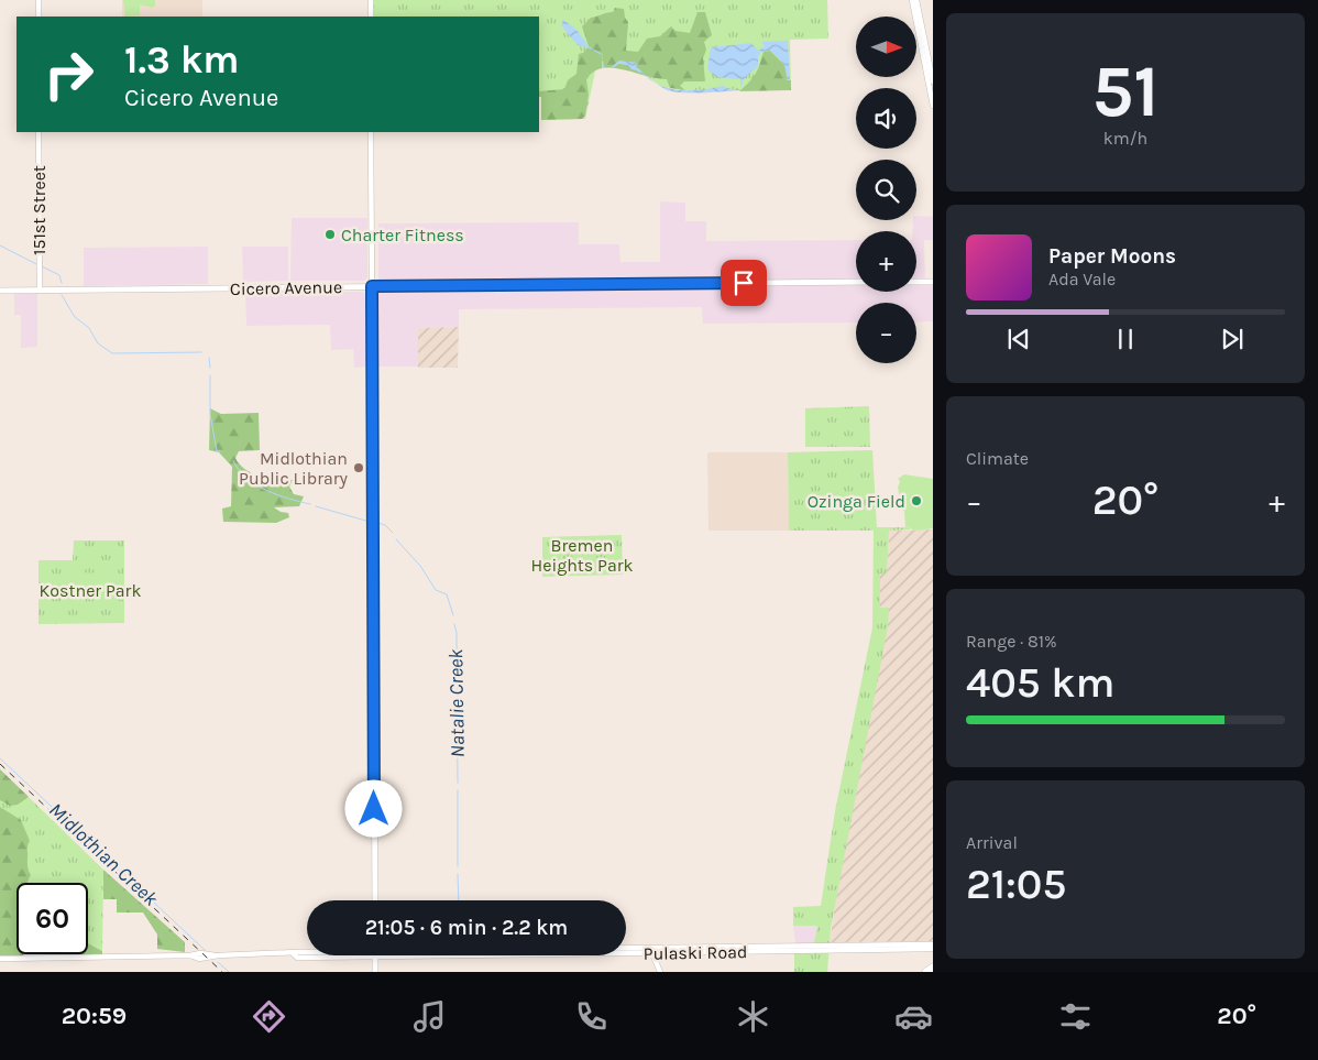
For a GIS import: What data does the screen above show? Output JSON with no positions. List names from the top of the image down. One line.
{"streets":{"main road":["151st Street","Cicero Avenue","Pulaski Road"]},"crossings":[["151st Street","Cicero Avenue"]],"water":["Natalie Creek","Midlothian Creek"],"parks":["Bremen Heights Park","Kostner Park"],"places":["Charter Fitness","Midlothian Public Library","Ozinga Field"],"north":"right","page":{"tile":[["51","km/h"],"Climate",["Range · 81%","405 km"],["Arrival","21:05"]],"map_buttons":["+","−"],"turn":["1.3 km","Cicero Avenue"],"song":["Paper Moons","Ada Vale"],"heat":["−","20°","+"],"limit":"60","trip":"21:05 · 6 min · 2.2 km","tabs":["20:59","20°"]}}
